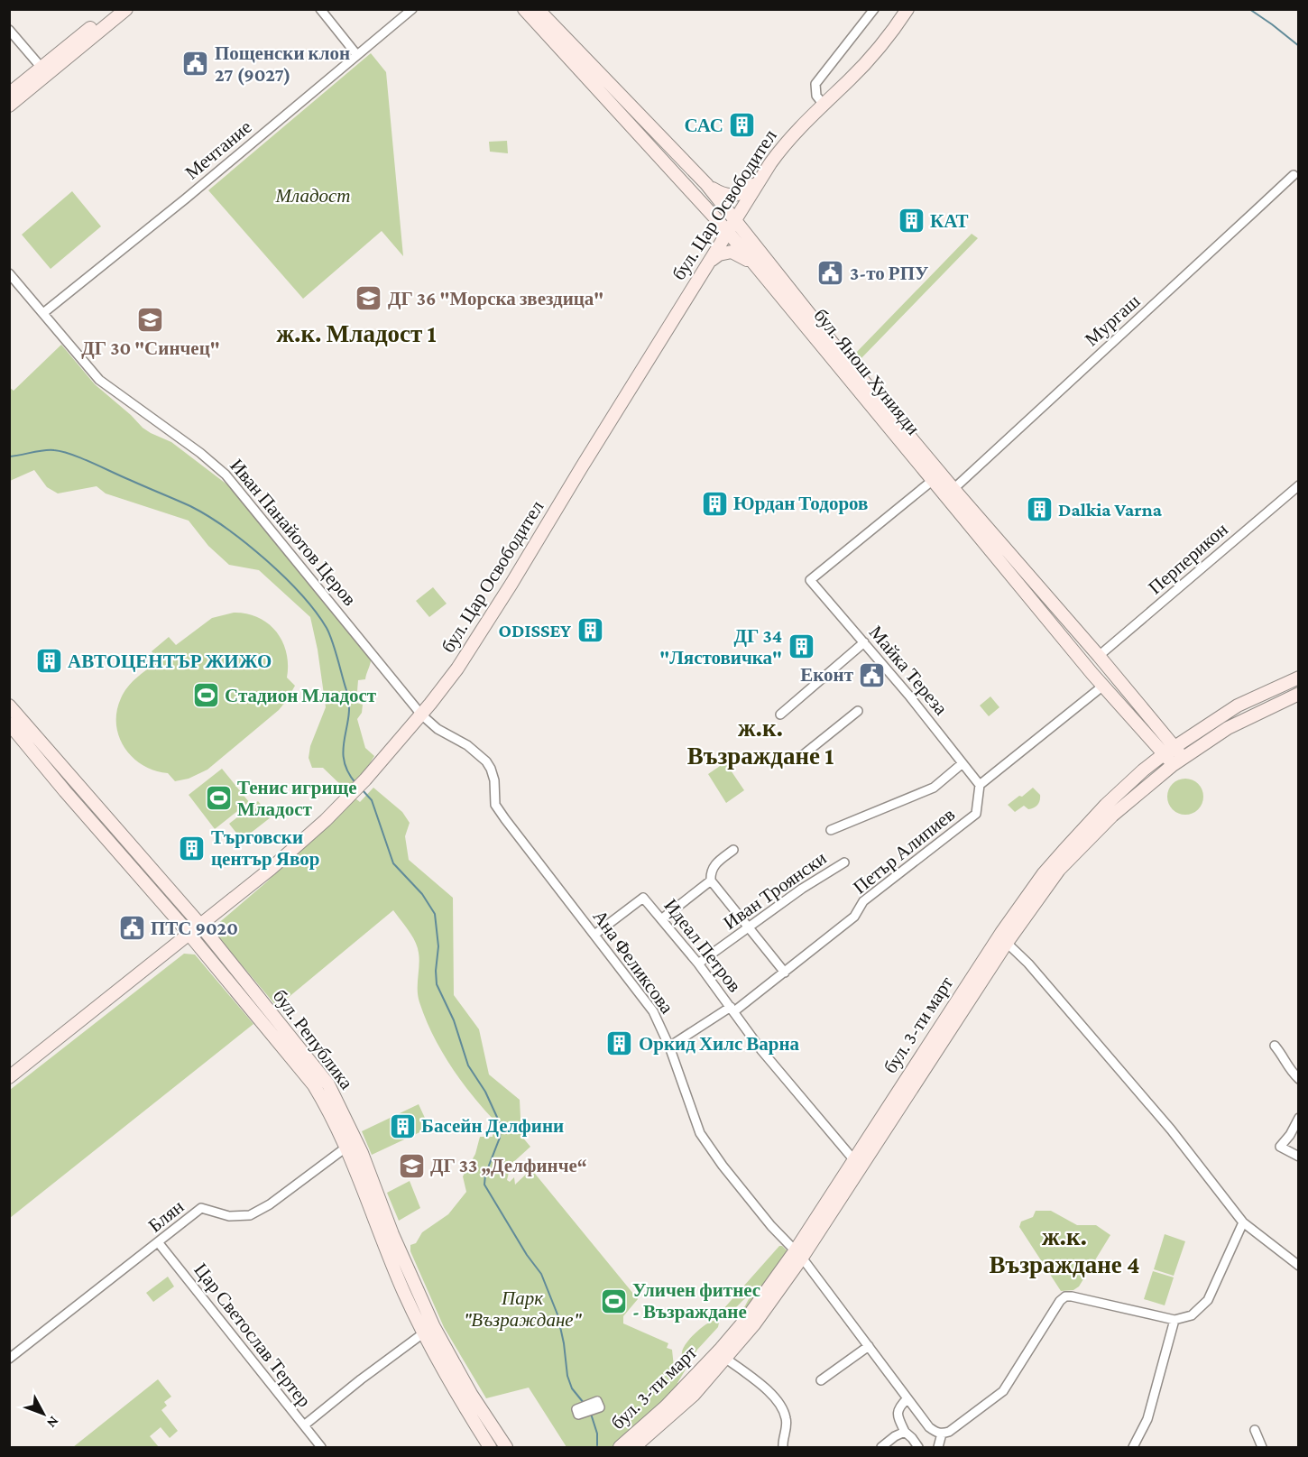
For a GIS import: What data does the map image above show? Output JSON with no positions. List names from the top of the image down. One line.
{"streets":{"street":["Мечтание","бул. Цар Освободител","Мургаш","бул. Янош Хунияди","Иван Панайотов Церов","Перперикон","Майка Тереза","Петър Алипиев","Иван Троянски","Идеал Петров","Ана Феликсова","бул. 3-ти март","бул. Република","Блян","Цар Светослав Тертер"]},"crossings":[["Мечтание","Иван Панайотов Церов"],["бул. Цар Освободител","бул. Янош Хунияди"],["бул. Цар Освободител","Иван Панайотов Церов"],["бул. Цар Освободител","Ана Феликсова"],["бул. Цар Освободител","бул. Република"],["Мургаш","бул. Янош Хунияди"],["бул. Янош Хунияди","Перперикон"],["бул. Янош Хунияди","Майка Тереза"],["бул. Янош Хунияди","бул. 3-ти март"],["Иван Панайотов Церов","Ана Феликсова"],["Майка Тереза","Петър Алипиев"],["Петър Алипиев","Идеал Петров"],["Петър Алипиев","Ана Феликсова"],["Иван Троянски","Идеал Петров"],["Идеал Петров","Ана Феликсова"],["Идеал Петров","бул. 3-ти март"],["Ана Феликсова","бул. 3-ти март"],["бул. Република","Блян"],["Блян","Цар Светослав Тертер"]],"districts":["ж.к. Младост 1","ж.к. Възраждане 1","ж.к. Възраждане 4"],"parks":["Младост","Парк \"Възраждане\""],"places":{"public building":["Пощенски клон 27 (9027)","3-то РПУ","Еконт","ПТС 9020"],"building":["САС","КАТ","Юрдан Тодоров","Dalkia Varna","ODISSEY","ДГ 34 \"Лястовичка\"","АВТОЦЕНТЪР ЖИЖО","Търговски център Явор","Оркид Хилс Варна","Басейн Делфини"],"school or university":["ДГ 36 \"Морска звездица\"","ДГ 30 \"Синчец\"","ДГ 33 „Делфинче“"],"sports":["Стадион Младост","Тенис игрище Младост","Уличен фитнес - Възраждане"]},"north":"bottom right"}
